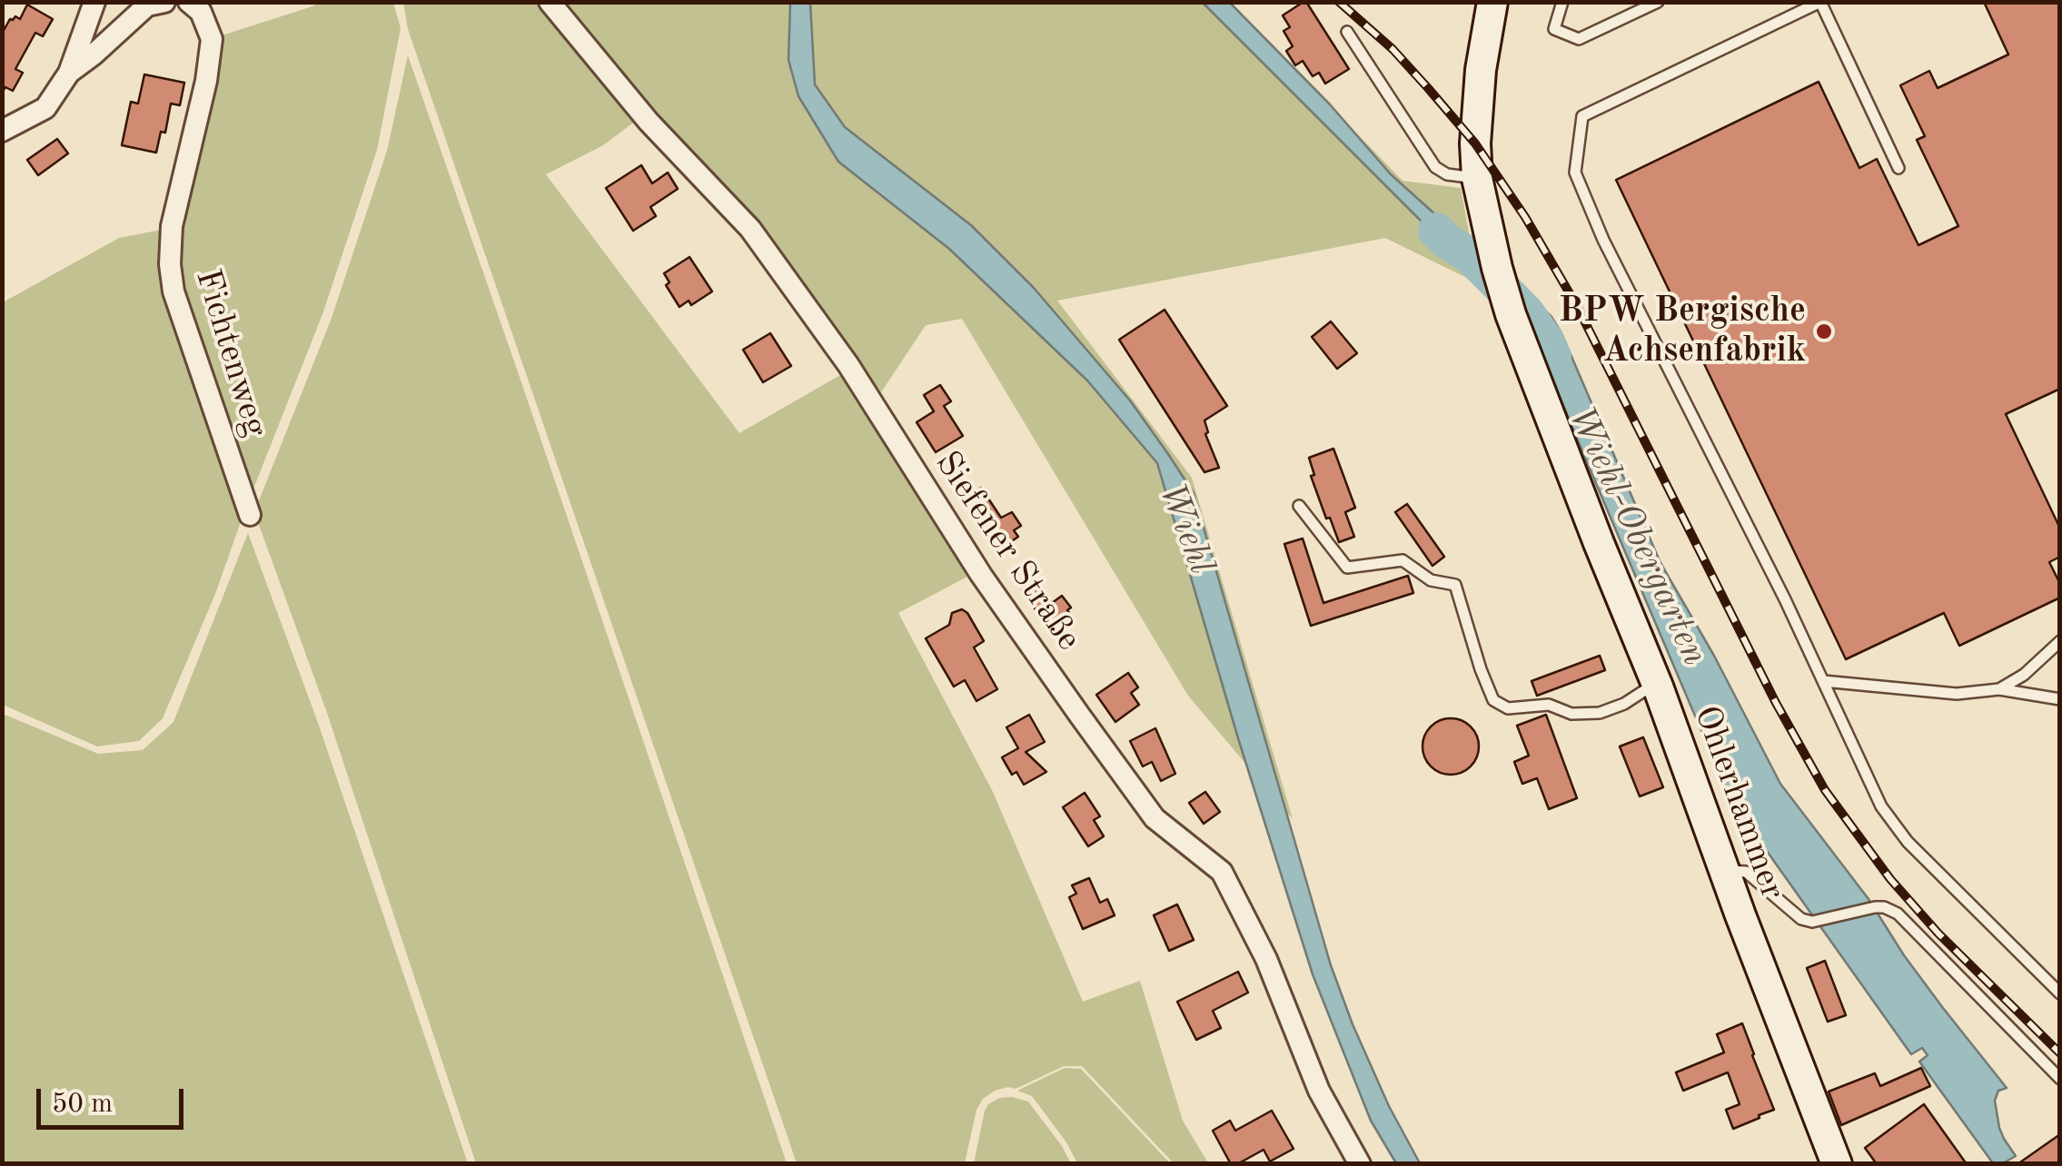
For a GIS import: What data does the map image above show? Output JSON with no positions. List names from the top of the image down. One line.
{"streets":{"street":["Fichtenweg","Siefener Straße","Ohlerhammer"]},"water":["Wiehl","Wiehl-Obergarten"],"places":["BPW Bergische Achsenfabrik"],"scale_bar":"50 m"}
